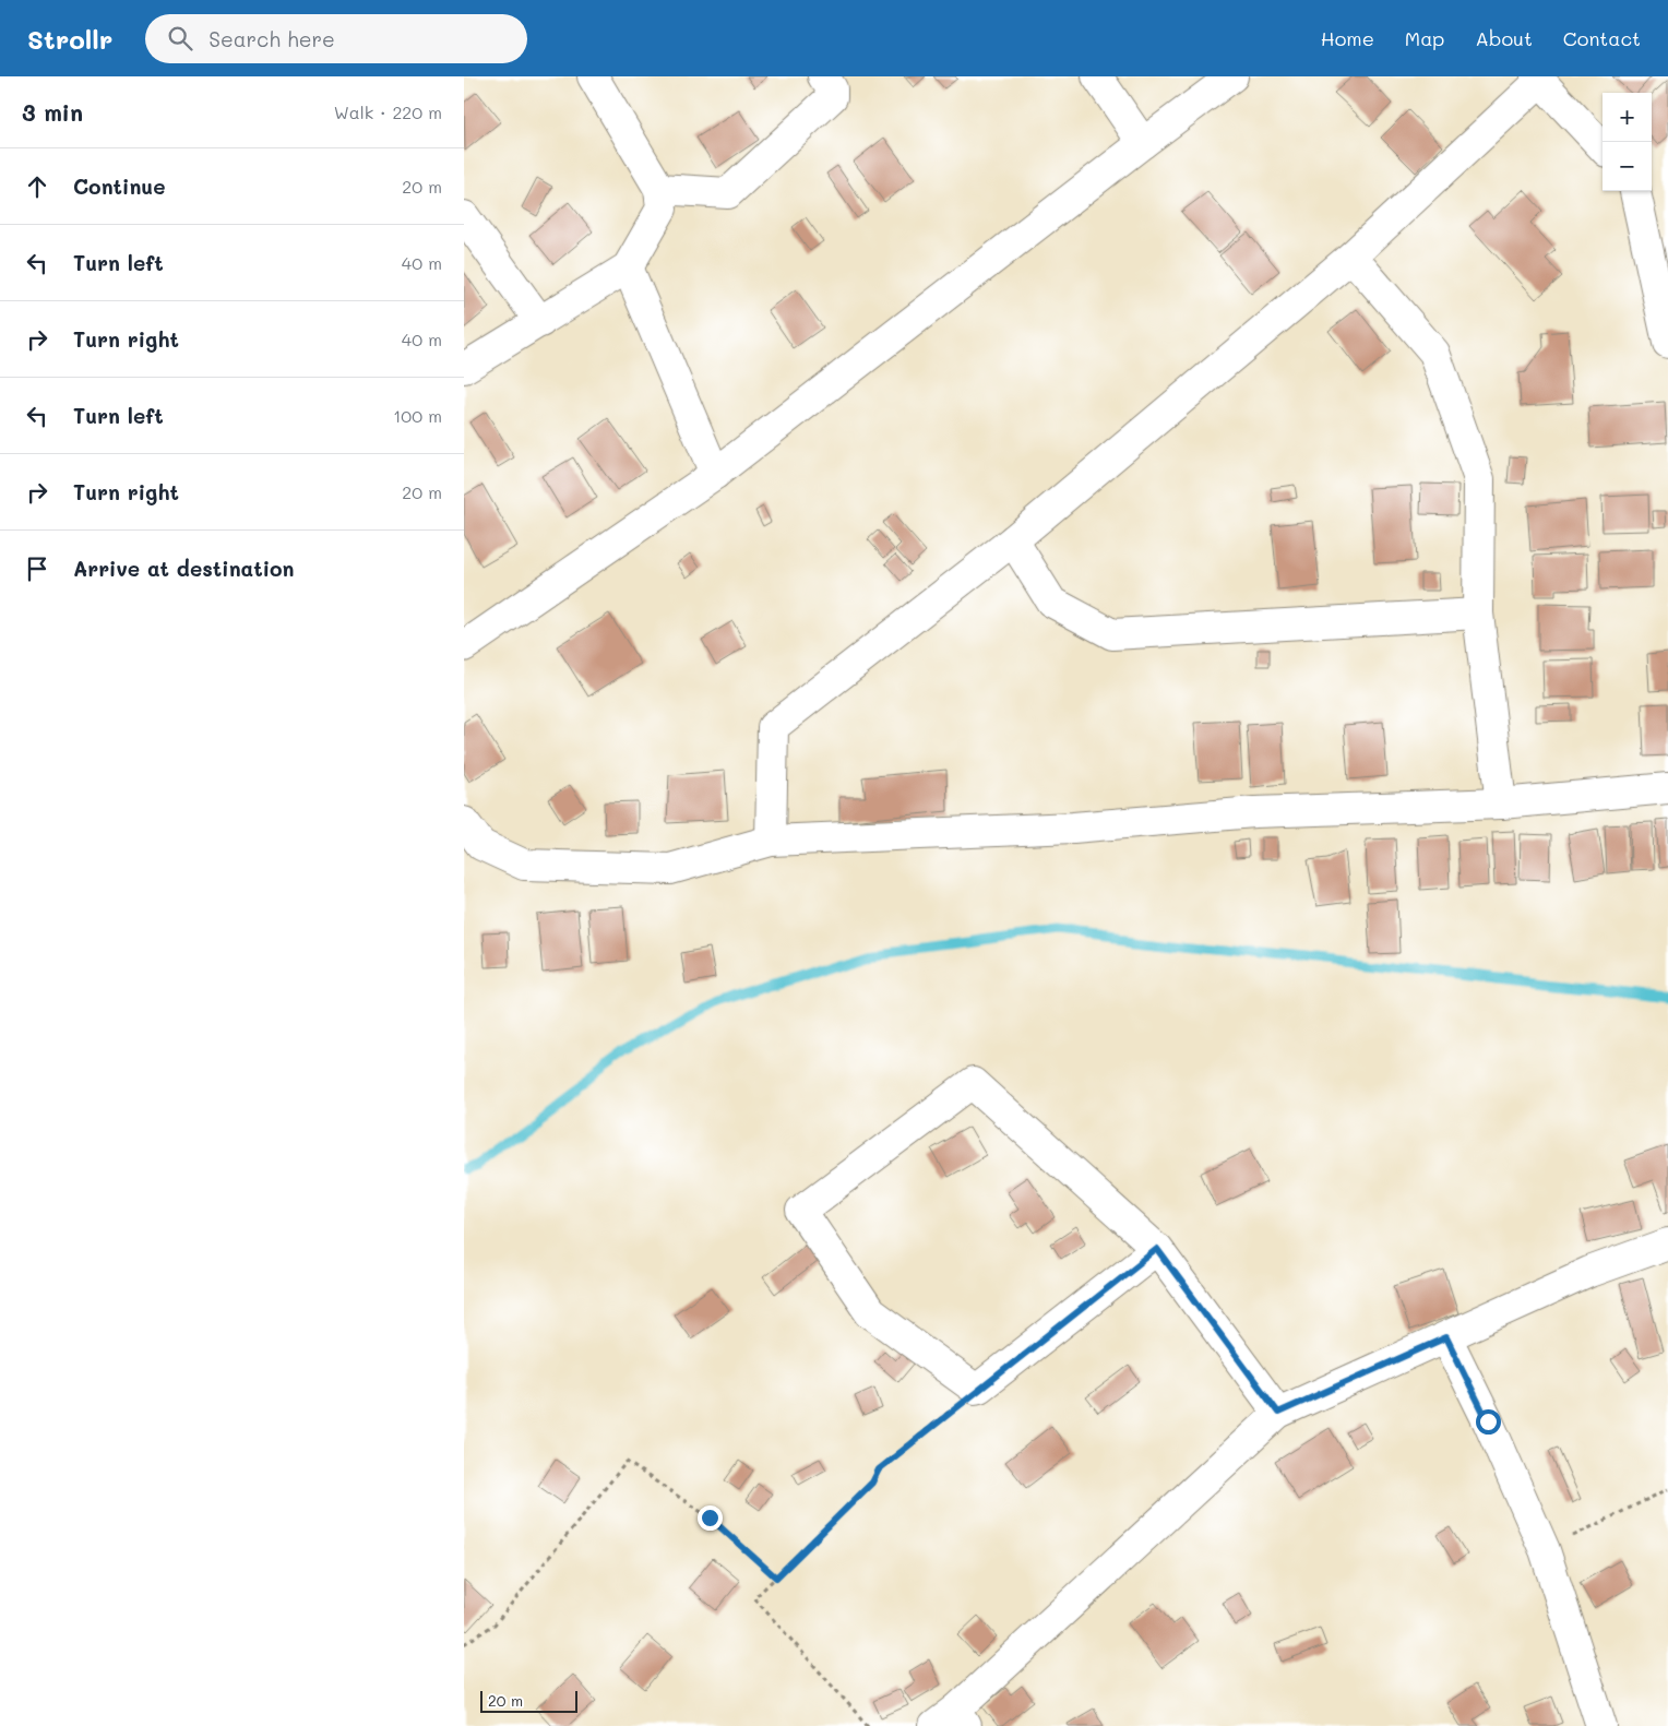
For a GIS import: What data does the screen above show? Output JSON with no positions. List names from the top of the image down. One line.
{"scale_bar":"20 m","page":{"header":"Strollr","search":"Search here","nav":["Home","Map","About","Contact"],"heading":["3 min","Walk · 220 m"],"map_buttons":["+","−"],"list":[["Continue","20 m"],["Turn left","40 m"],["Turn right","40 m"],["Turn left","100 m"],["Turn right","20 m"],"Arrive at destination"],"scale":"20 m"}}
